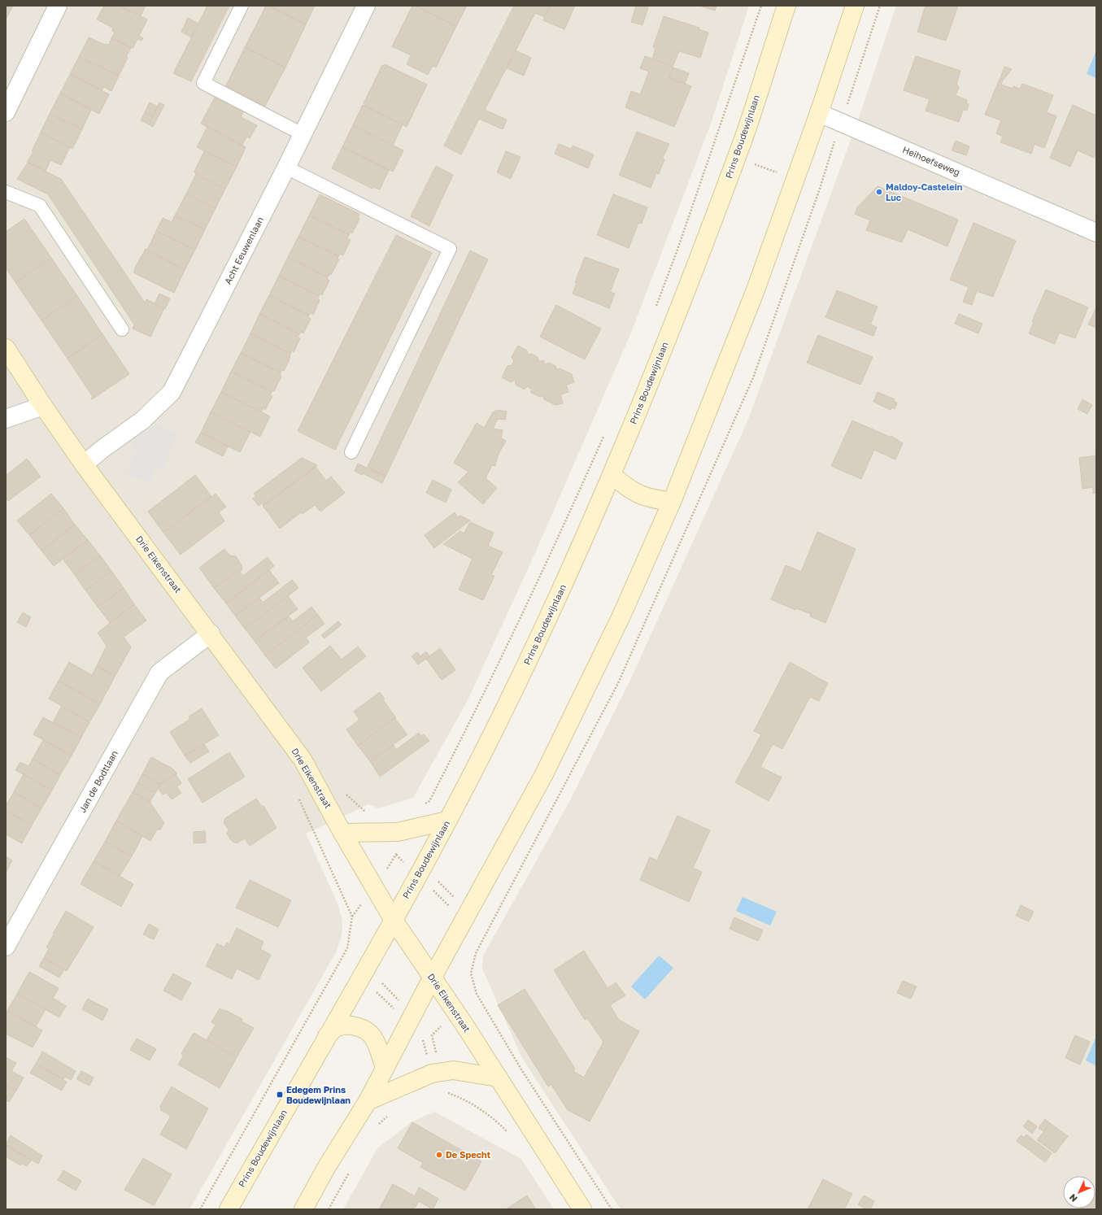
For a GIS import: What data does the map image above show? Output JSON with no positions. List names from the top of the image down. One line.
{"streets":{"main road":["Prins Boudewijnlaan","Drie Eikenstraat"],"street":["Heihoefseweg","Acht Eeuwenlaan","Jan de Bodtlaan"]},"crossings":[["Prins Boudewijnlaan","Drie Eikenstraat"],["Acht Eeuwenlaan","Drie Eikenstraat"],["Drie Eikenstraat","Jan de Bodtlaan"]],"places":{"other":["Maldoy-Castelein Luc","De Specht"],"transit":["Edegem Prins Boudewijnlaan"]},"north":"bottom left"}
